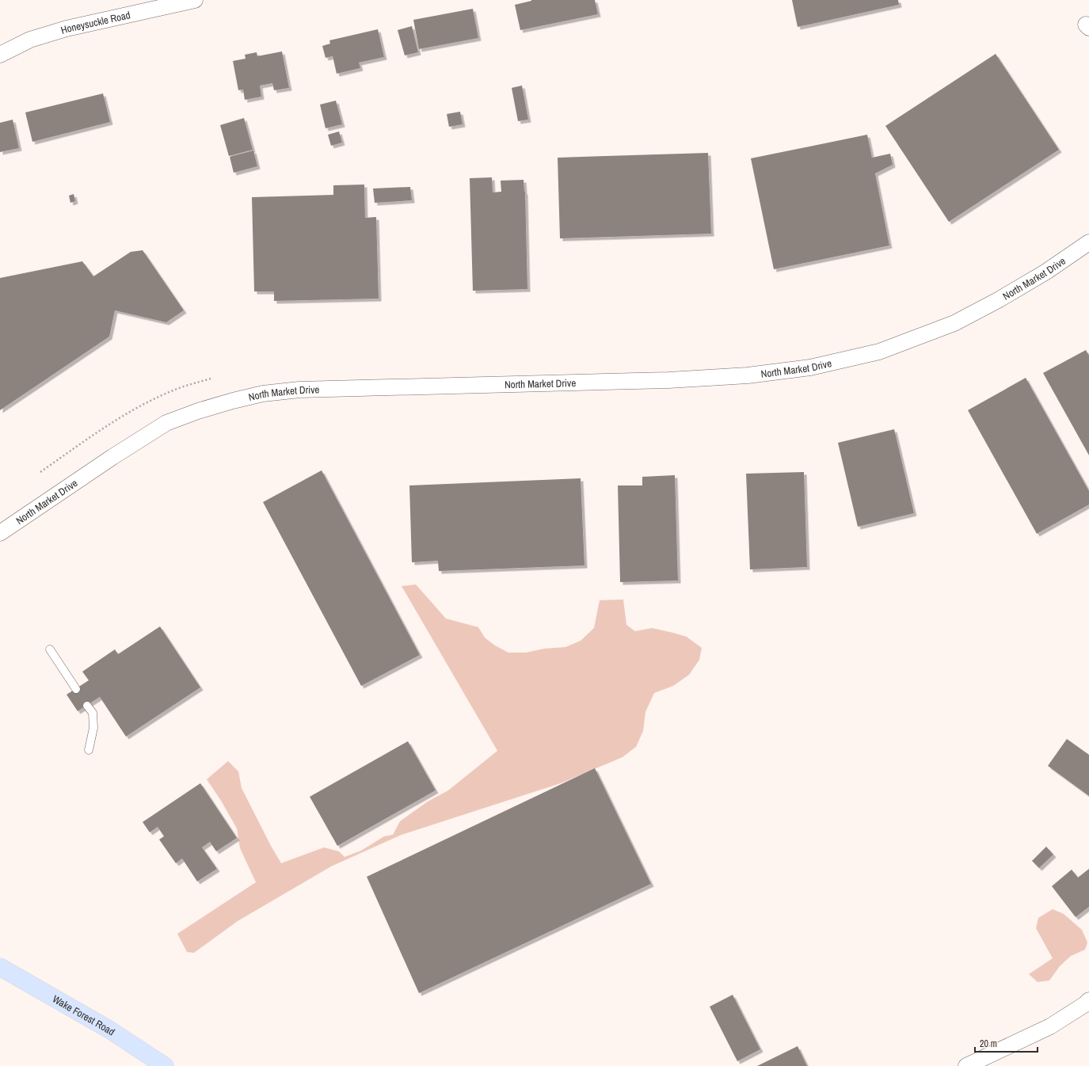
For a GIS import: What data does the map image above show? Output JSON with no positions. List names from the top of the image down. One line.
{"streets":{"main road":["Wake Forest Road"],"street":["Honeysuckle Road","North Market Drive"]},"scale_bar":"20 m"}
